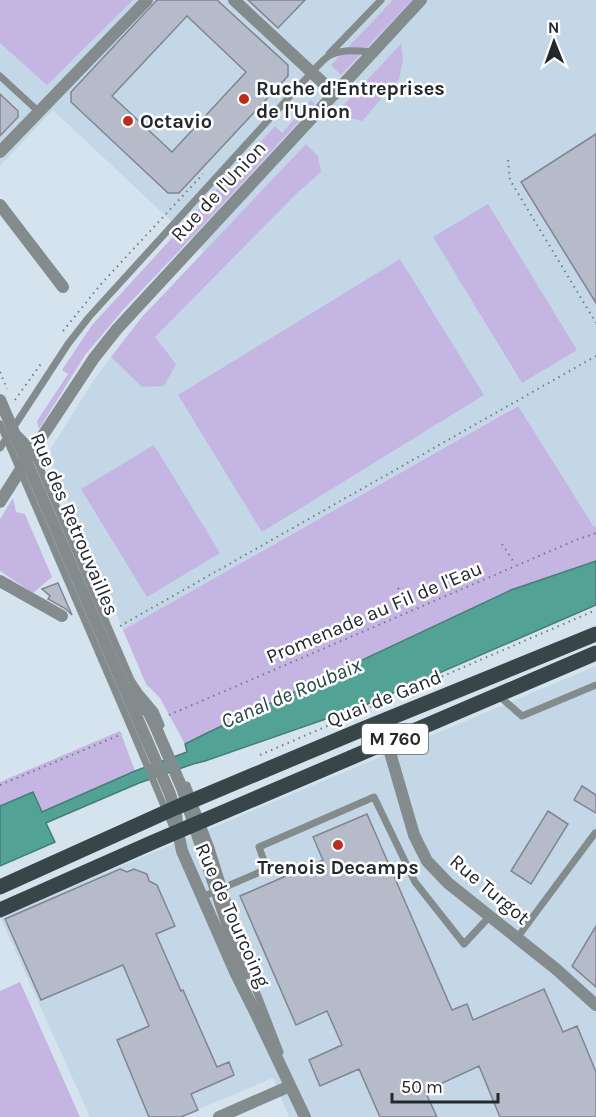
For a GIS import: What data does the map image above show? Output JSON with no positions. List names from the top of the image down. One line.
{"streets":{"main road":["Quai de Gand","M 760"],"street":["Rue de l'Union","Rue des Retrouvailles","Rue Turgot","Rue de Tourcoing"],"path":["Promenade au Fil de l'Eau"]},"crossings":[["Rue de l'Union","Rue des Retrouvailles"],["Rue des Retrouvailles","Quai de Gand"],["Rue des Retrouvailles","M 760"],["Rue des Retrouvailles","Rue de Tourcoing"],["Quai de Gand","M 760"],["Quai de Gand","Rue Turgot"],["Quai de Gand","Rue de Tourcoing"],["M 760","Rue de Tourcoing"]],"water":["Canal de Roubaix"],"places":["Ruche d'Entreprises de l'Union","Octavio","Trenois Decamps"],"scale_bar":"50 m","north":"top"}
